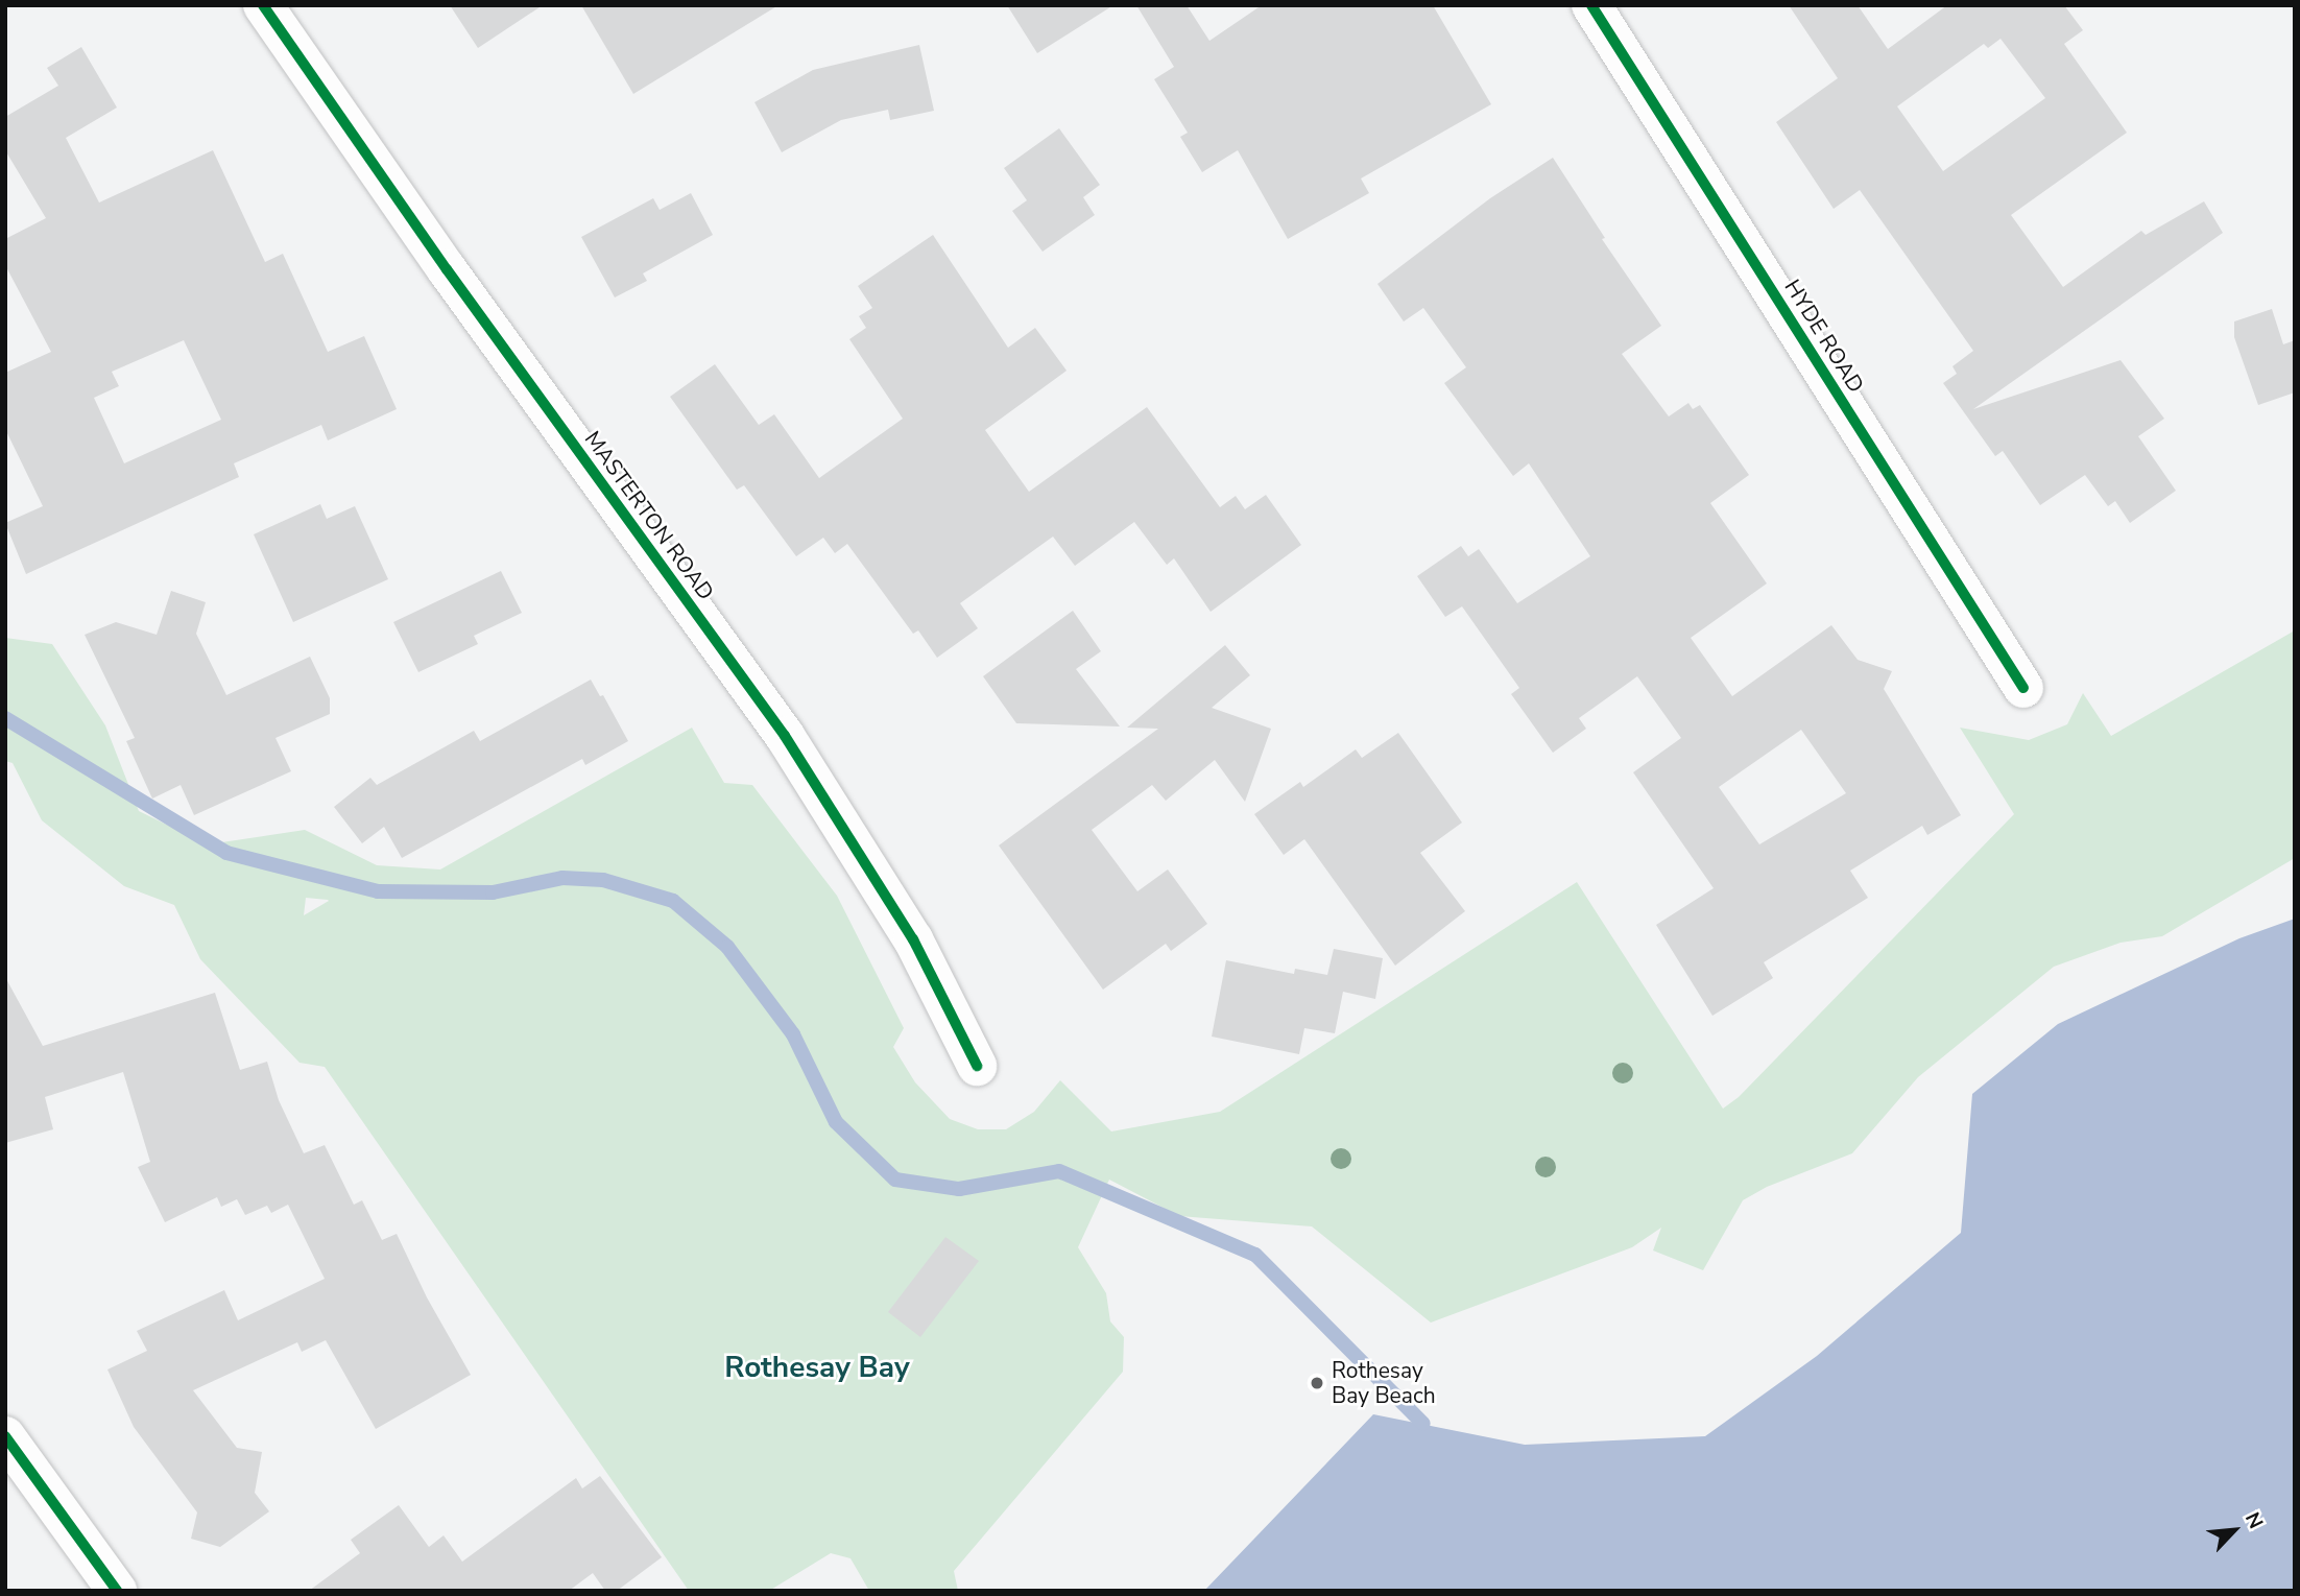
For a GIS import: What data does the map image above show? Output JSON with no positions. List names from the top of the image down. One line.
{"streets":{"street":["HYDE ROAD","MASTERTON ROAD"]},"districts":["Rothesay Bay"],"places":["Rothesay Bay Beach"],"north":"top right"}
